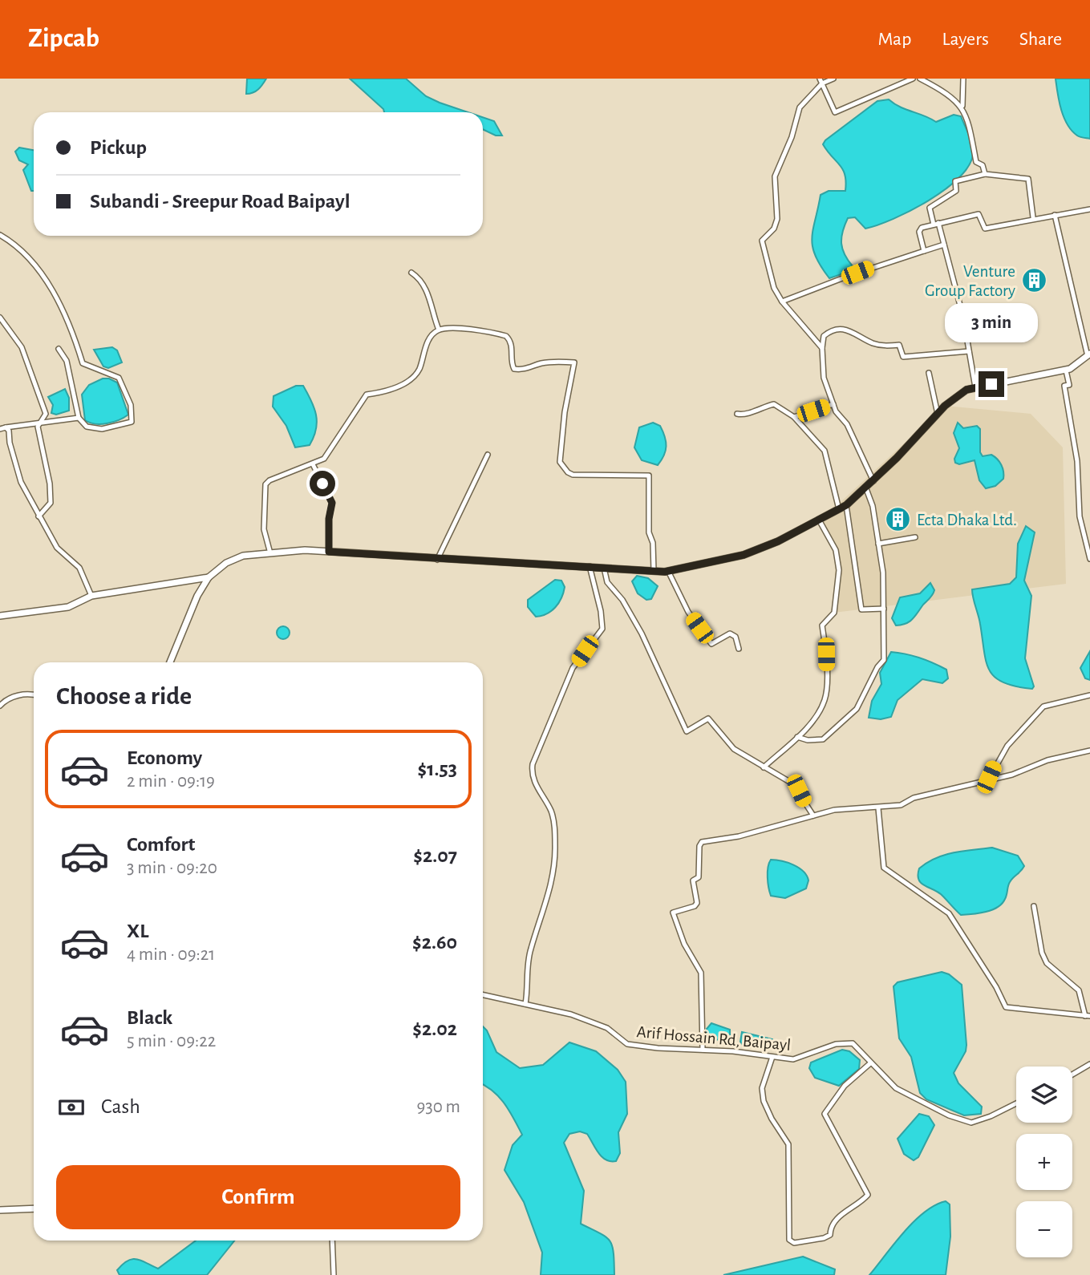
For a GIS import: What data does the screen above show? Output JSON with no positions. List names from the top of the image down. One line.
{"streets":{"street":["Arif Hossain Rd, Baipayl"]},"places":{"building":["Venture Group Factory","Ecta Dhaka Ltd."]},"page":{"header":"Zipcab","nav":["Map","Layers","Share"],"banner":["Pickup","Subandi - Sreepur Road Baipayl"],"bubble":"3 min","heading":"Choose a ride","list":[{"name":"Economy","note":"2 min · 09:19","value":"$1.53"},{"name":"Comfort","note":"3 min · 09:20","value":"$2.07"},{"name":"XL","note":"4 min · 09:21","value":"$2.60"},{"name":"Black","note":"5 min · 09:22","value":"$2.02"}],"map_buttons":["+","−"],"pay":["Cash","930 m"],"buttons":"Confirm"}}
